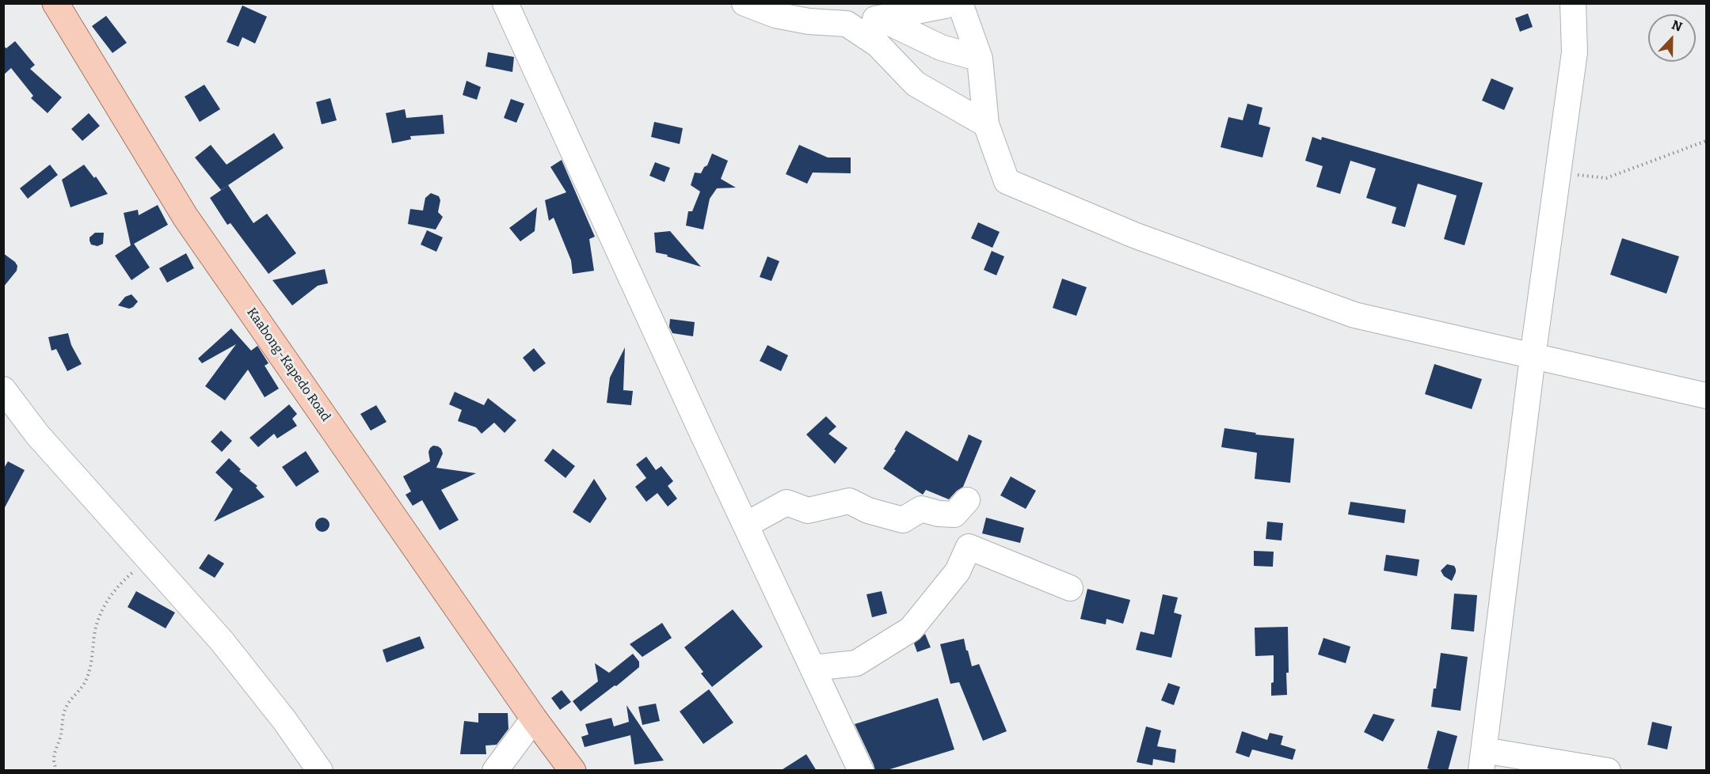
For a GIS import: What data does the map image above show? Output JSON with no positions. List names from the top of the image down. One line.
{"streets":{"main road":["Kaabong-Kapedo Road"]},"north":"top"}
